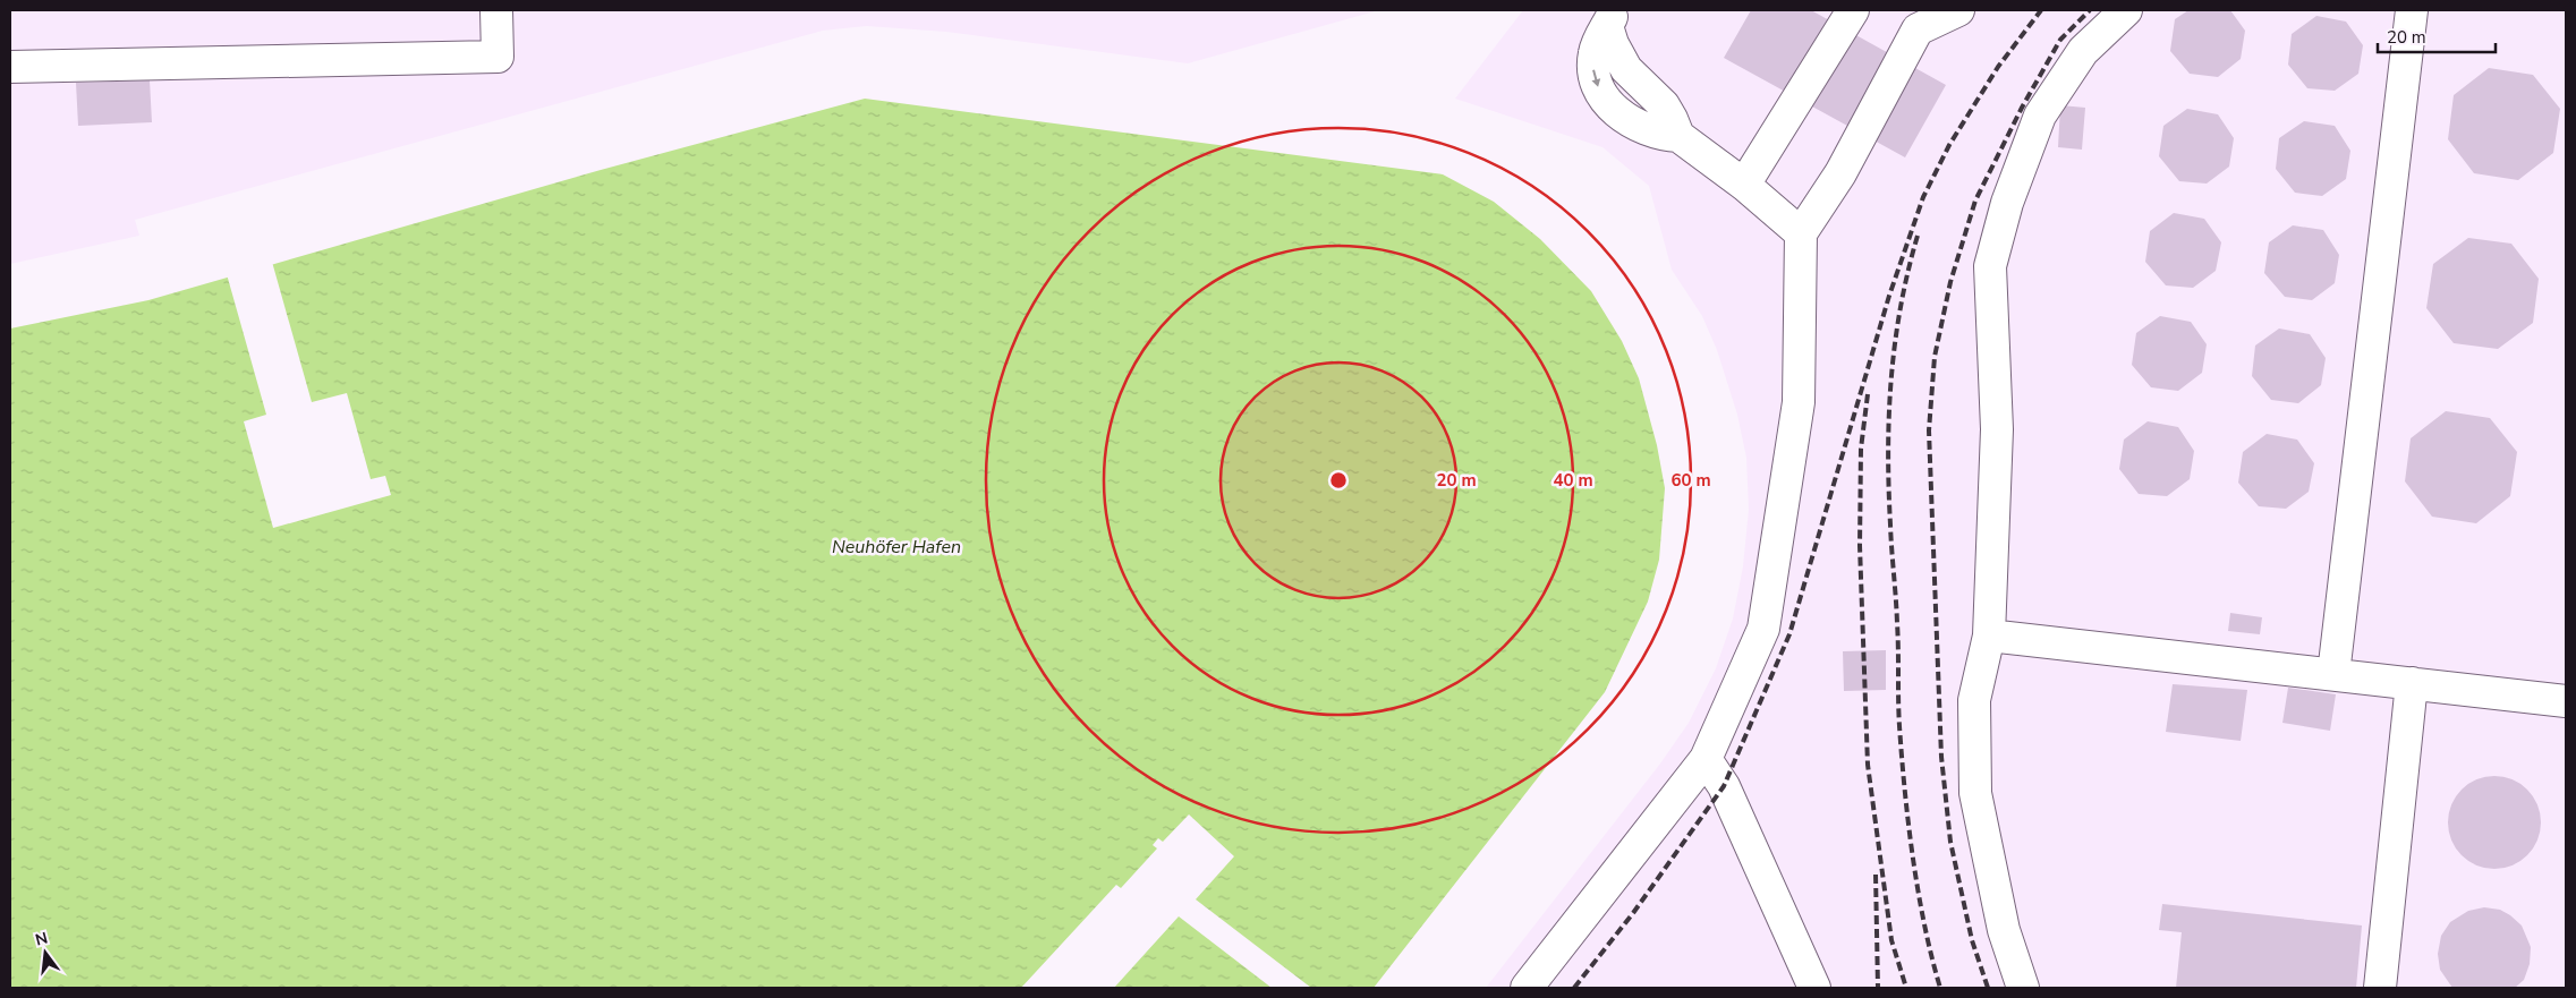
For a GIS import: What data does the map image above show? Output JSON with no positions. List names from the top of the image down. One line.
{"water":["Neuhöfer Hafen"],"scale_bar":"20 m","north":"top","rings":["20 m","40 m","60 m"]}
